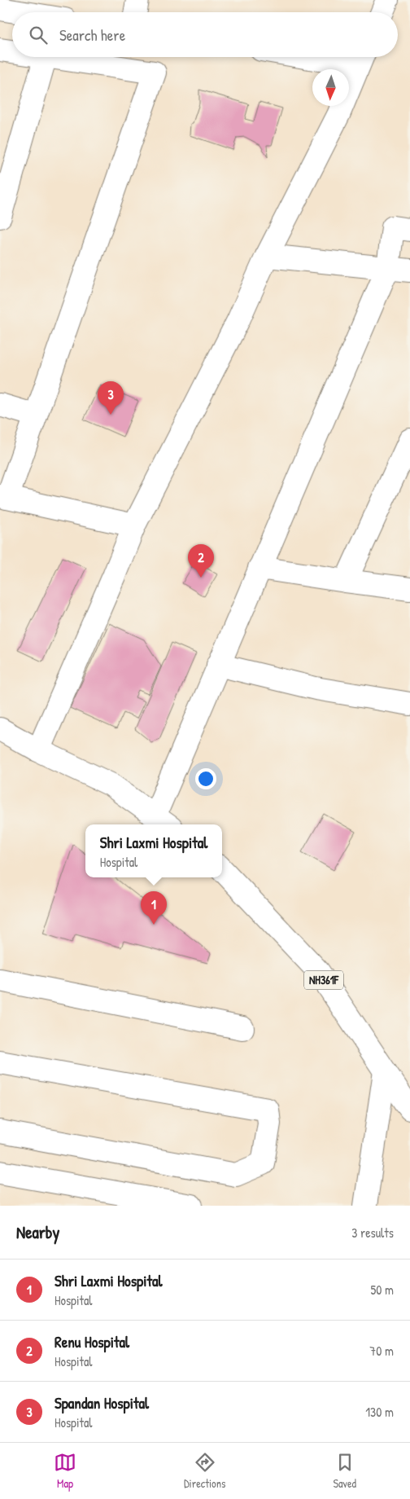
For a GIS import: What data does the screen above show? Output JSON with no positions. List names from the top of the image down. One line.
{"streets":{"main road":["NH361F"]},"north":"bottom","page":{"search":"Search here","pins":["3","2","1"],"popup":["Shri Laxmi Hospital","Hospital"],"heading":["Nearby","3 results"],"list":[{"mark":"1","name":"Shri Laxmi Hospital","note":"Hospital","value":"50 m"},{"mark":"2","name":"Renu Hospital","note":"Hospital","value":"70 m"},{"mark":"3","name":"Spandan Hospital","note":"Hospital","value":"130 m"}],"nav":["Map","Directions","Saved"]}}
